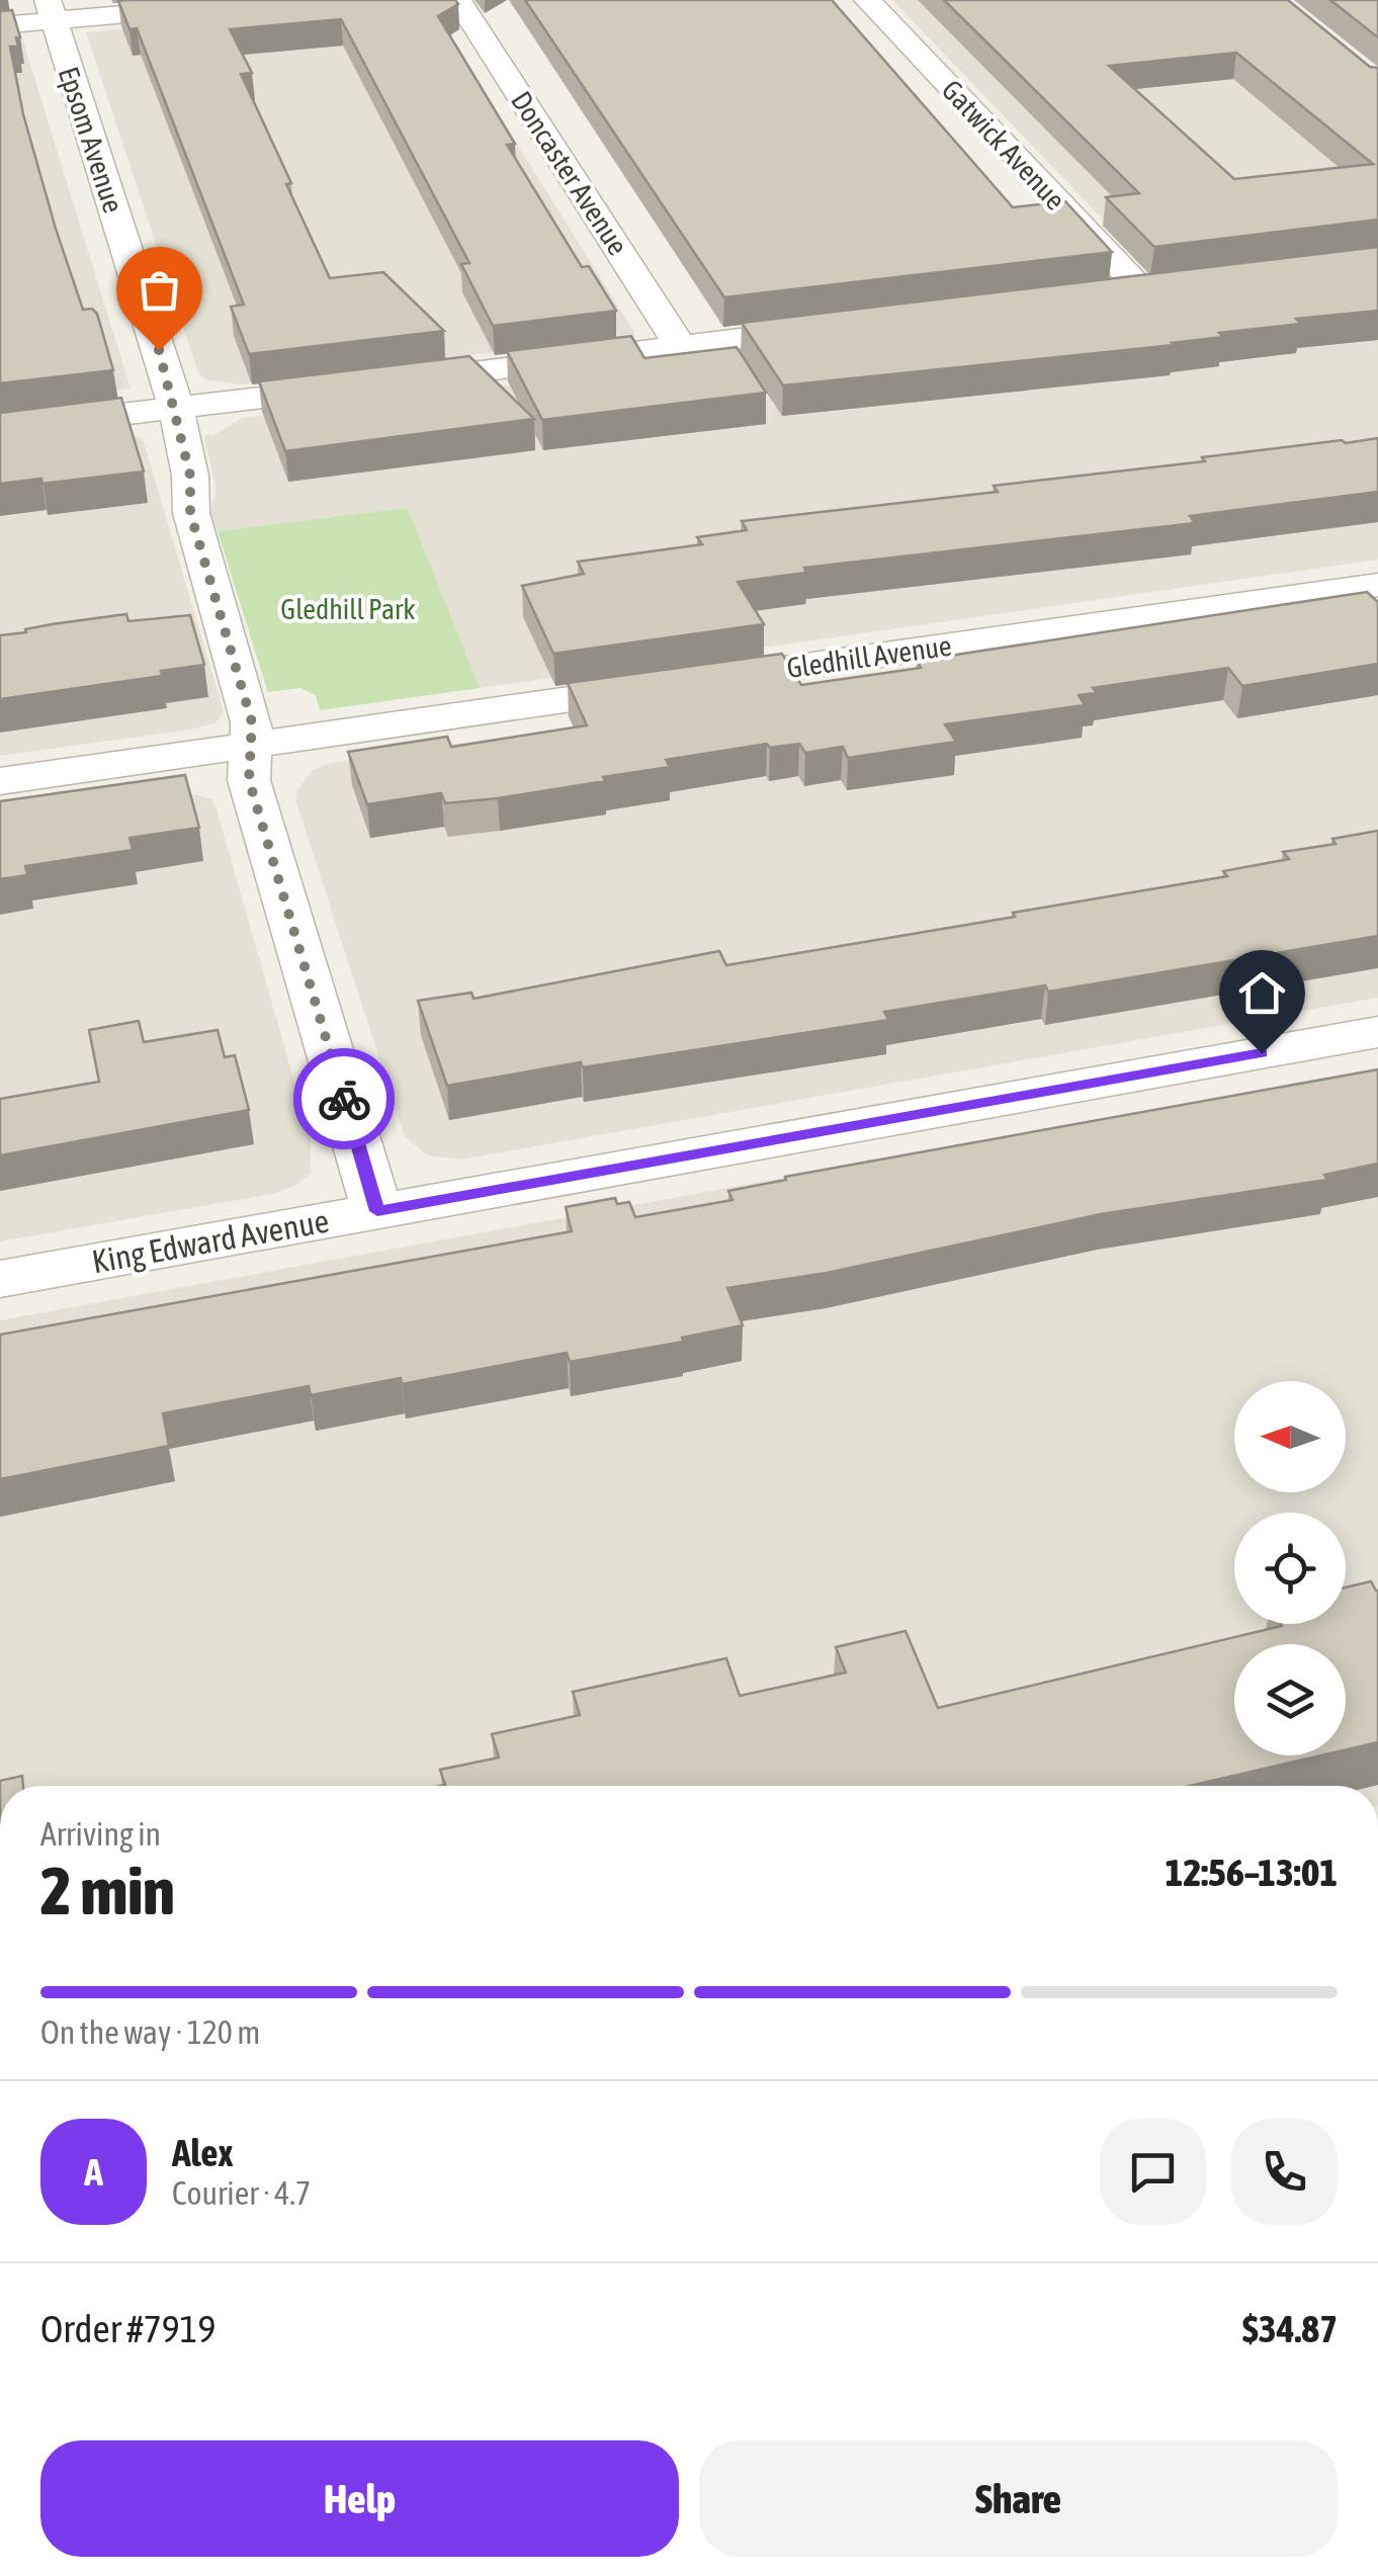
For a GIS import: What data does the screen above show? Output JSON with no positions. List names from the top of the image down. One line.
{"streets":{"street":["Epsom Avenue","Gatwick Avenue","Doncaster Avenue","Gledhill Avenue","King Edward Avenue"]},"crossings":[["Epsom Avenue","Gledhill Avenue"],["Epsom Avenue","King Edward Avenue"]],"parks":["Gledhill Park"],"north":"left","page":{"heading":["2 min","Arriving in","12:56–13:01"],"panel":["Alex","Courier · 4.7","Order #7919","$34.87"],"bar":"On the way · 120 m","round":"A","buttons":["Help","Share"]}}
